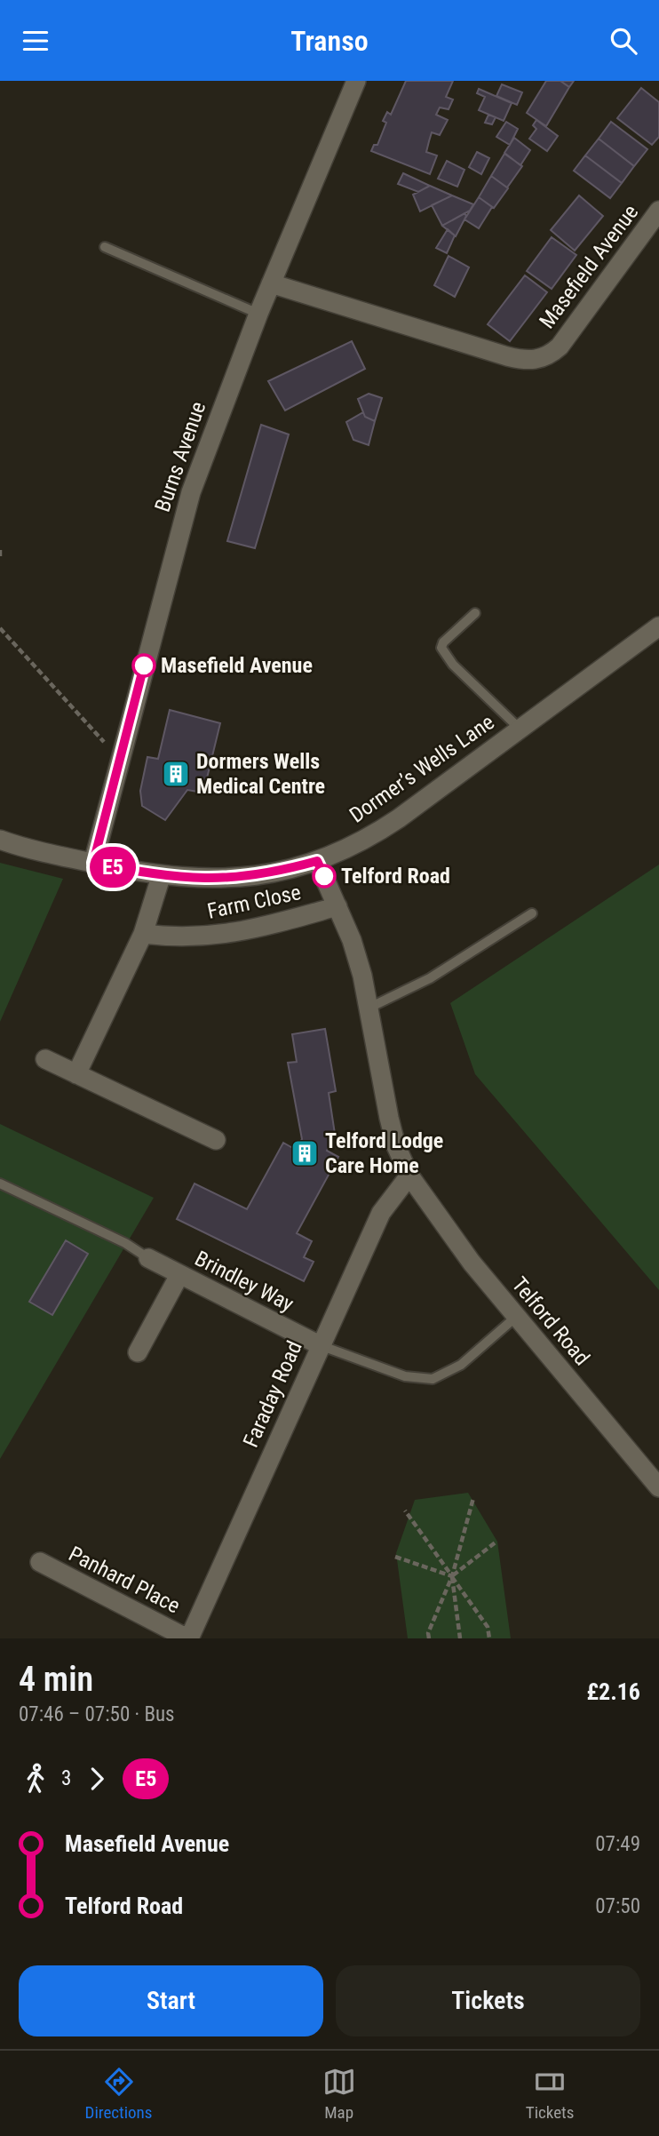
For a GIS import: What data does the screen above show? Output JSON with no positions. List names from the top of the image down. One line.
{"streets":{"street":["Masefield Avenue","Burns Avenue","Dormer’s Wells Lane","Farm Close","Brindley Way","Telford Road","Faraday Road","Panhard Place"]},"crossings":[["Masefield Avenue","Burns Avenue"],["Burns Avenue","Dormer’s Wells Lane"],["Dormer’s Wells Lane","Telford Road"],["Farm Close","Telford Road"],["Brindley Way","Faraday Road"],["Telford Road","Faraday Road"],["Faraday Road","Panhard Place"]],"places":{"other":["Masefield Avenue","Telford Road"],"building":["Dormers Wells Medical Centre","Telford Lodge Care Home"]},"lines":["bus line E5"],"page":{"header":"Transo","on_map":"E5","heading":["4 min","07:46 – 07:50 · Bus","£2.16"],"legs":["3","E5"],"list":[{"name":"Masefield Avenue","value":"07:49"},{"name":"Telford Road","value":"07:50"}],"buttons":["Start","Tickets"],"tabs":["Directions","Map","Tickets"]}}
